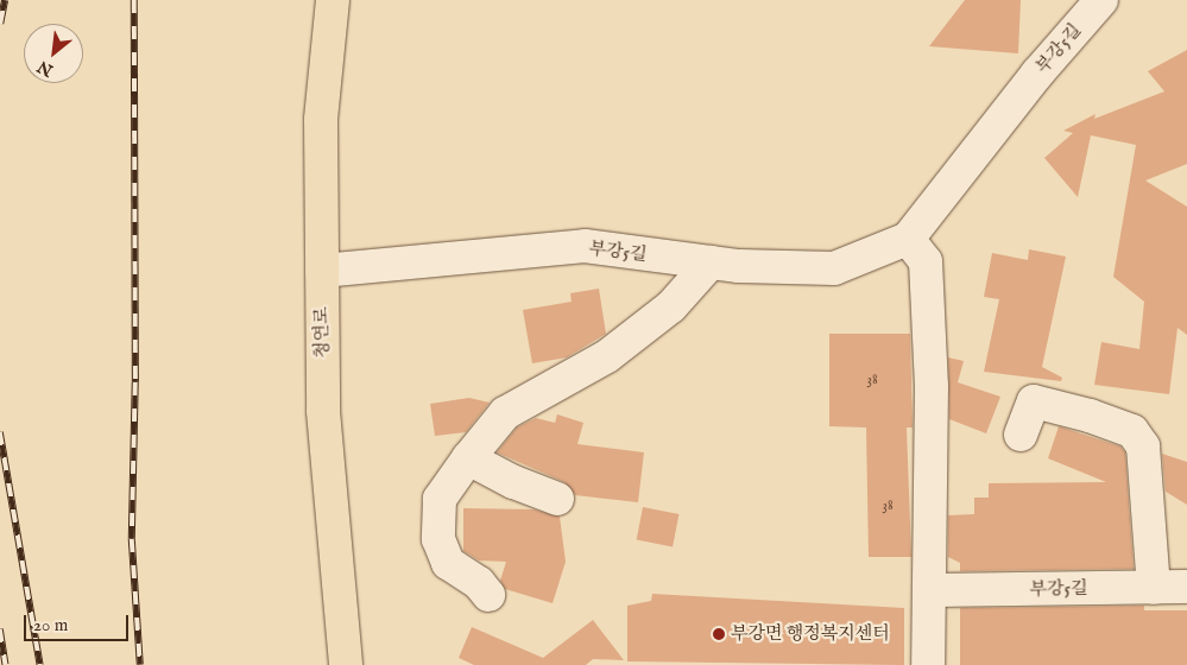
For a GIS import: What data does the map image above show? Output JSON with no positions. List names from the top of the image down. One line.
{"streets":{"main road":["청연로"],"street":["부강5길"]},"crossings":[["부강5길","청연로"]],"places":["부강면 행정복지센터"],"house_numbers":["38","38"],"scale_bar":"20 m","north":"bottom left"}
